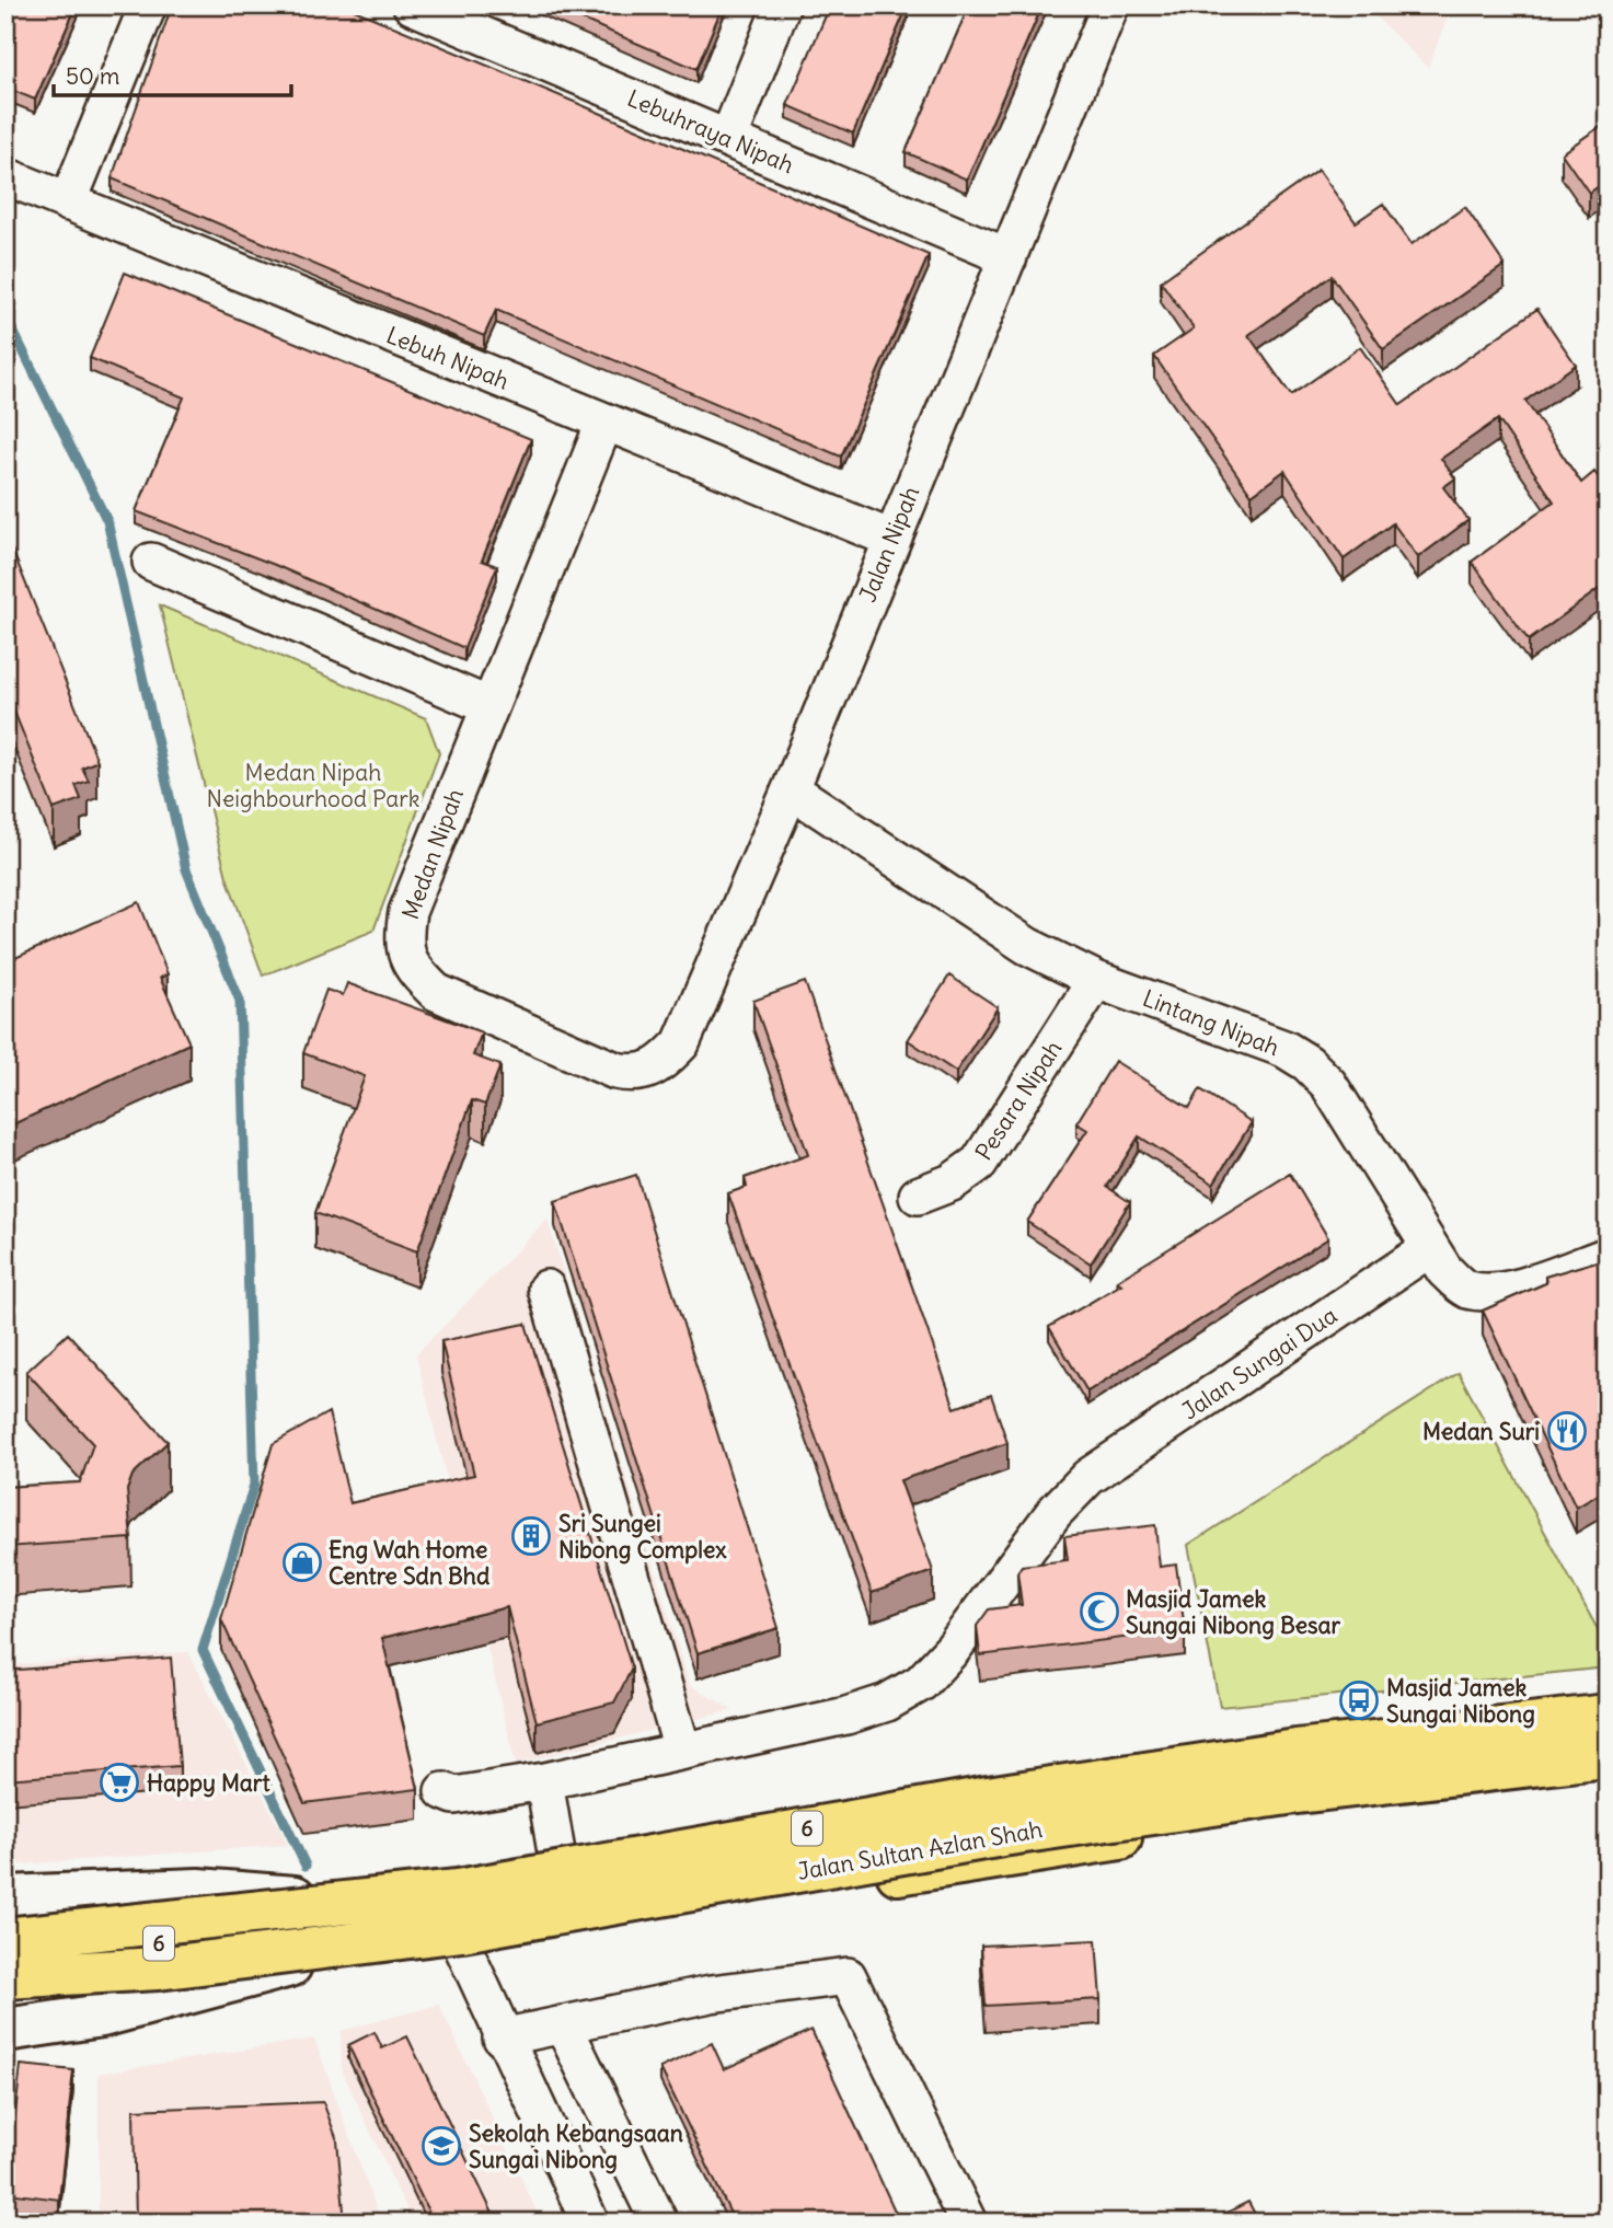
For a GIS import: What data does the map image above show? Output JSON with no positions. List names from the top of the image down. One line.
{"streets":{"main road":["6","Jalan Sultan Azlan Shah"],"street":["Lebuhraya Nipah","Lebuh Nipah","Jalan Nipah","Medan Nipah","Lintang Nipah","Pesara Nipah","Jalan Sungai Dua"]},"crossings":[["Lebuhraya Nipah","Jalan Nipah"],["Lebuh Nipah","Jalan Nipah"],["Lebuh Nipah","Medan Nipah"],["Jalan Nipah","Medan Nipah"],["Jalan Nipah","Lintang Nipah"],["Lintang Nipah","Pesara Nipah"],["Lintang Nipah","Jalan Sungai Dua"]],"parks":["Medan Nipah Neighbourhood Park"],"places":{"restaurant":["Medan Suri"],"building":["Sri Sungei Nibong Complex"],"shop":["Eng Wah Home Centre Sdn Bhd"],"mosque":["Masjid Jamek Sungai Nibong Besar"],"bus stop":["Masjid Jamek Sungai Nibong"],"supermarket":["Happy Mart"],"school or university":["Sekolah Kebangsaan Sungai Nibong"]},"scale_bar":"50 m"}
